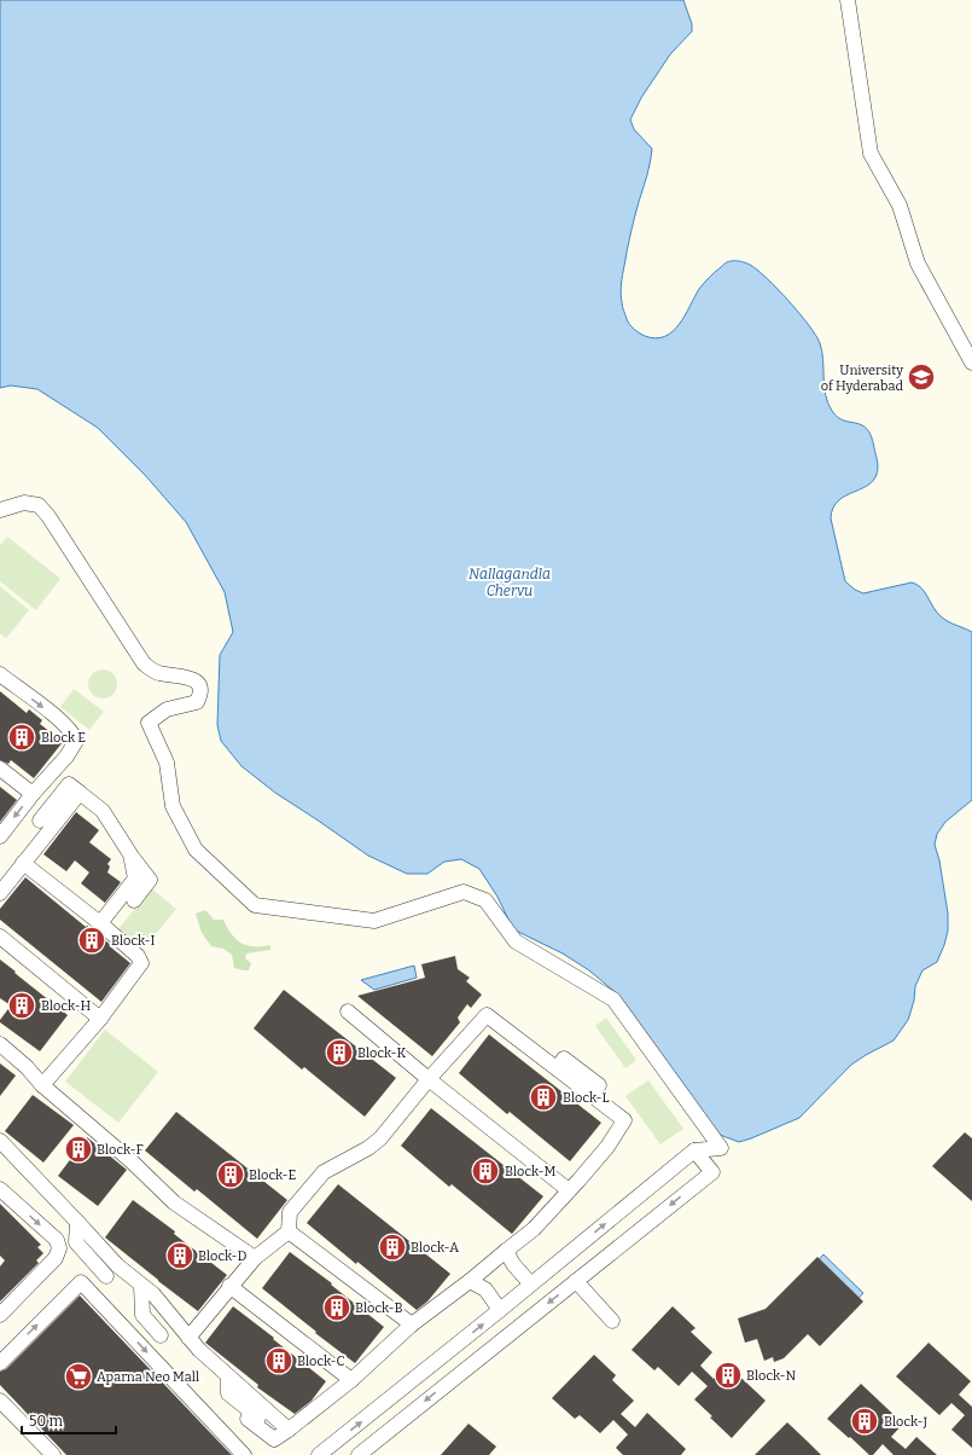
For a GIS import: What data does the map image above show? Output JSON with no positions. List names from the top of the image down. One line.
{"water":["Nallagandla Chervu"],"places":{"school or university":["University of Hyderabad"],"building":["Block E","Block-I","Block-H","Block-K","Block-L","Block-F","Block-M","Block-E","Block-A","Block-D","Block-B","Block-C","Block-N","Block-J"],"supermarket":["Aparna Neo Mall"]},"scale_bar":"50 m"}
